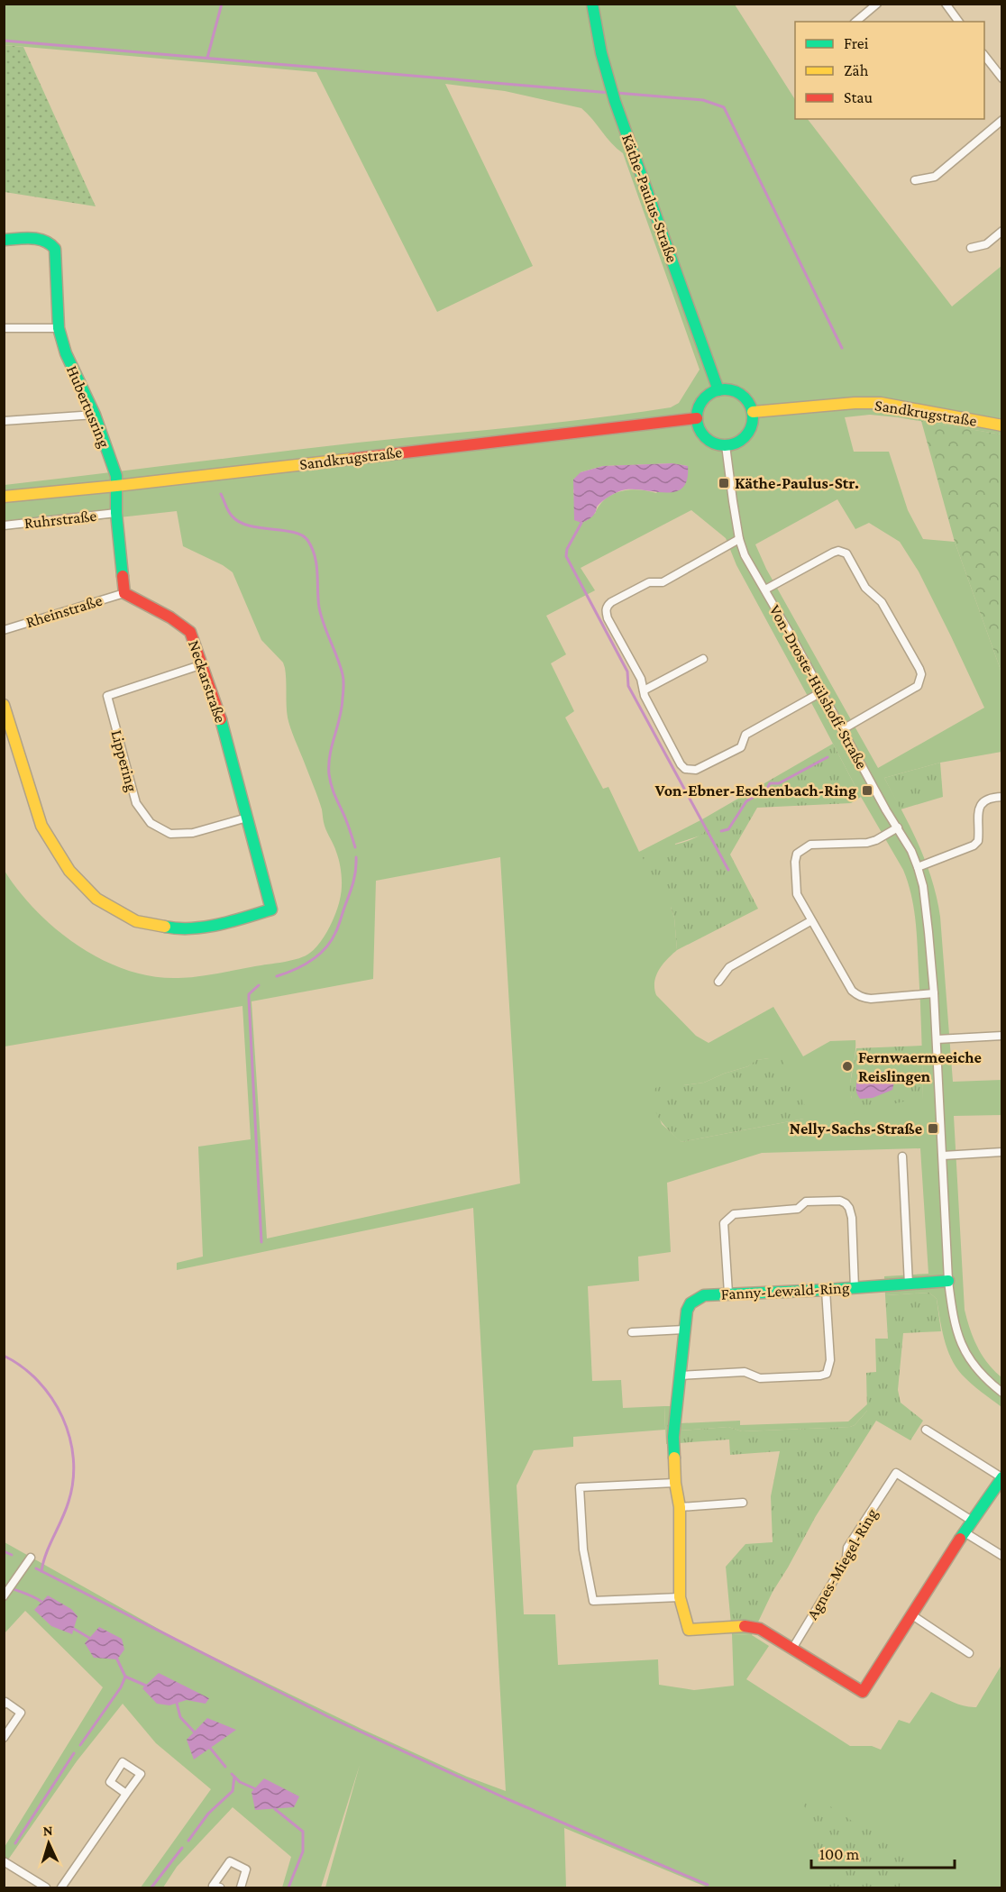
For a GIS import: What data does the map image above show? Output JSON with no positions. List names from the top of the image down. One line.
{"streets":{"street":["Käthe-Paulus-Straße","Hubertusring","Sandkrugstraße","Ruhrstraße","Rheinstraße","Neckarstraße","Von-Droste-Hülshoff-Straße","Lippering","Fanny-Lewald-Ring","Agnes-Miegel-Ring"]},"crossings":[["Käthe-Paulus-Straße","Sandkrugstraße"],["Käthe-Paulus-Straße","Von-Droste-Hülshoff-Straße"],["Hubertusring","Sandkrugstraße"],["Sandkrugstraße","Von-Droste-Hülshoff-Straße"],["Rheinstraße","Neckarstraße"],["Neckarstraße","Lippering"],["Von-Droste-Hülshoff-Straße","Fanny-Lewald-Ring"],["Fanny-Lewald-Ring","Agnes-Miegel-Ring"]],"places":{"transit":["Käthe-Paulus-Str.","Von-Ebner-Eschenbach-Ring","Nelly-Sachs-Straße"],"other":["Fernwaermeeiche Reislingen"]},"legend":["Frei","Zäh","Stau"],"scale_bar":"100 m","north":"top"}
